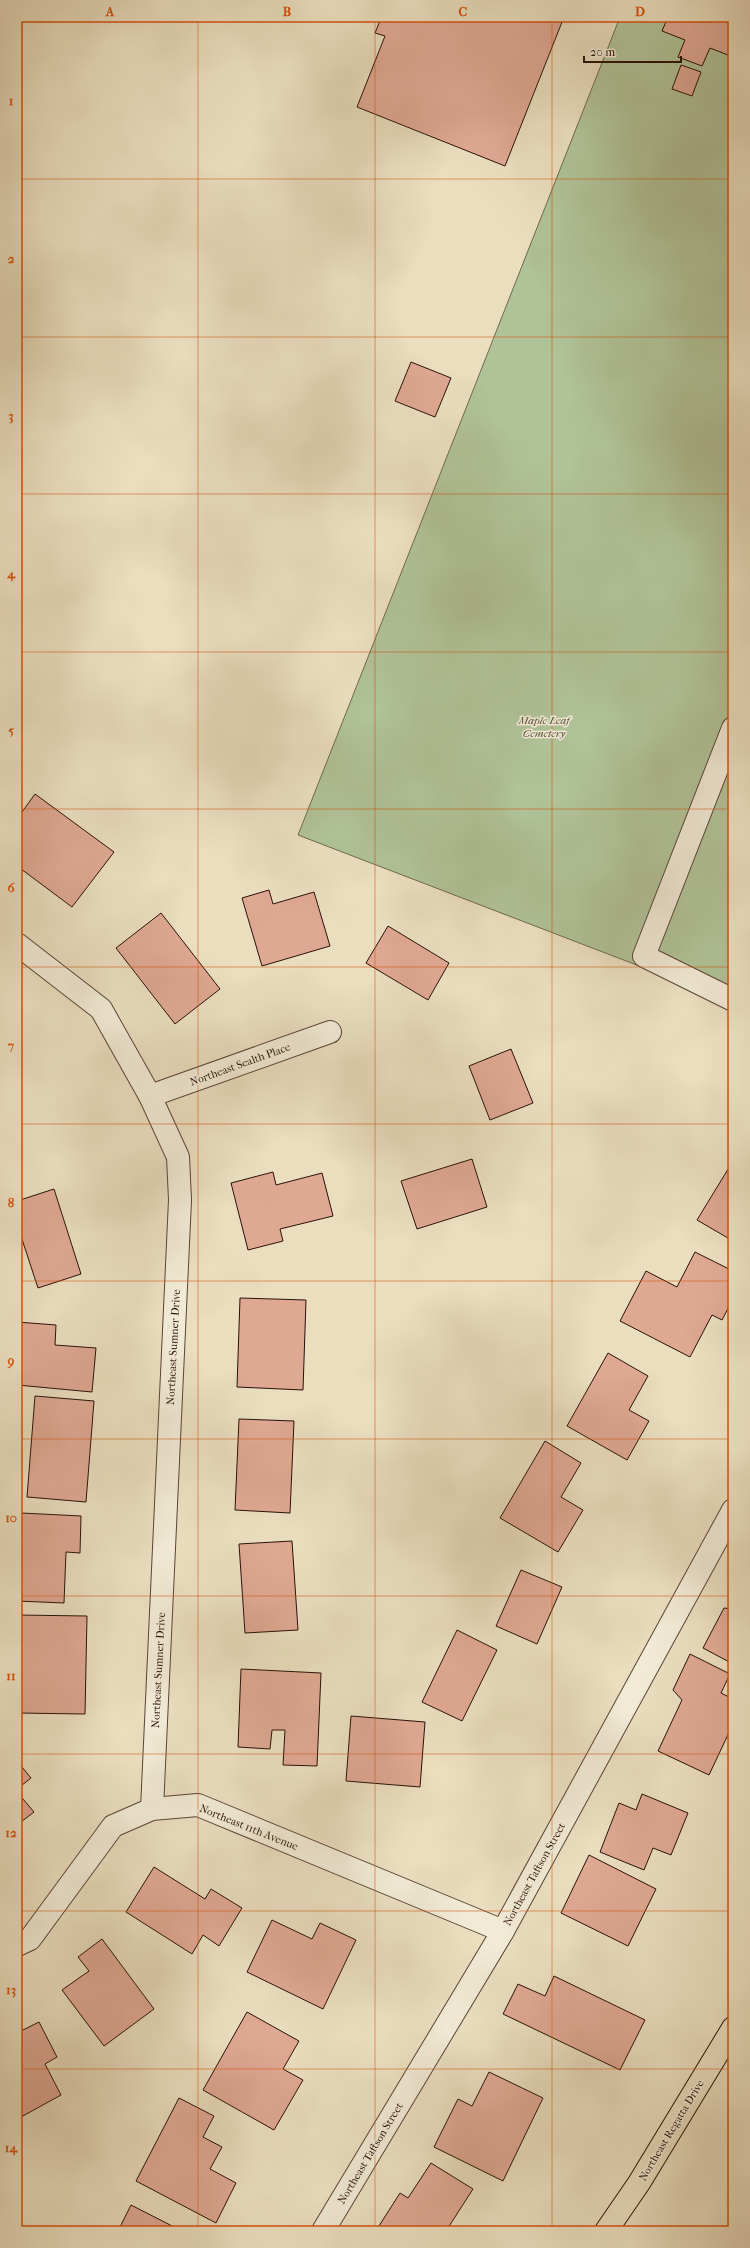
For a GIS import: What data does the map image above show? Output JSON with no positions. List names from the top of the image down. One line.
{"streets":{"main road":["Northeast Regatta Drive"],"street":["Northeast Sealth Place","Northeast Sumner Drive","Northeast 11th Avenue","Northeast Taftson Street"]},"crossings":[["Northeast Sealth Place","Northeast Sumner Drive"],["Northeast Sumner Drive","Northeast 11th Avenue"],["Northeast 11th Avenue","Northeast Taftson Street"]],"parks":["Maple Leaf Cemetery"],"scale_bar":"20 m","grid":{"columns":["A","B","C","D"],"rows":["1","2","3","4","5","6","7","8","9","10","11","12","13","14"]}}
